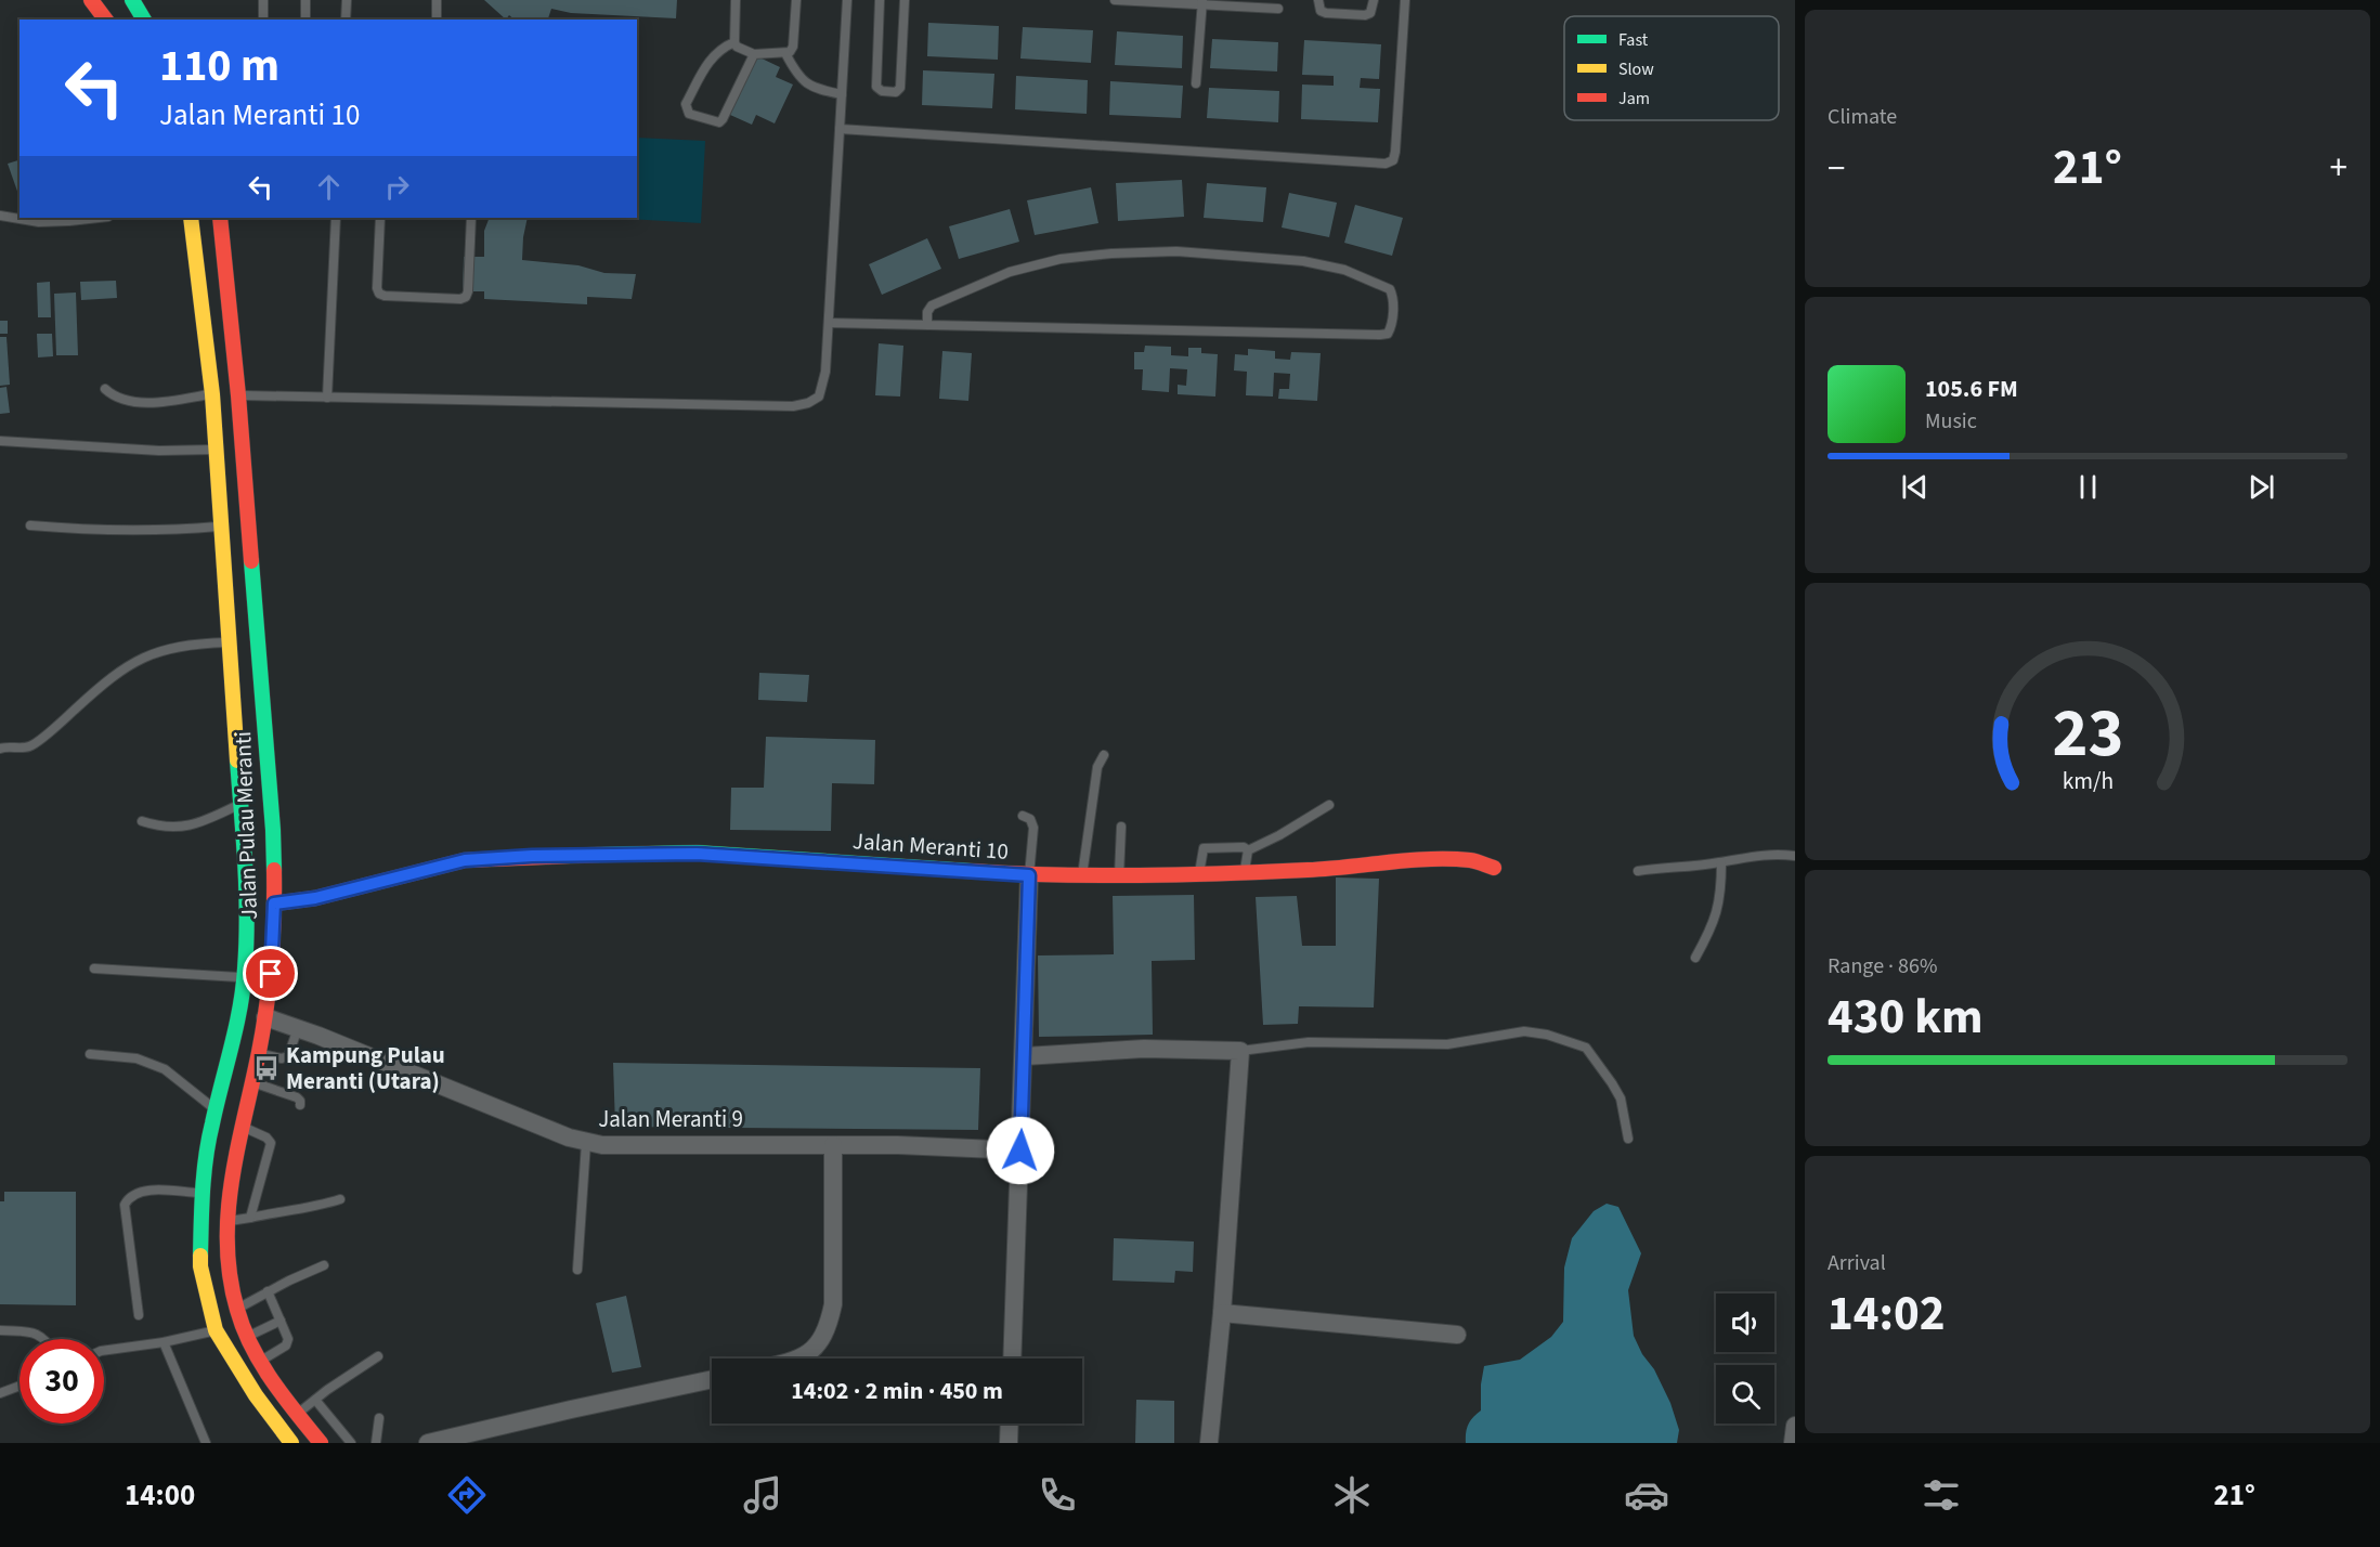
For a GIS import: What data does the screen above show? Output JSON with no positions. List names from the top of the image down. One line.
{"streets":{"main road":["Jalan Pulau Meranti","Jalan Meranti 10"],"street":["Jalan Meranti 9"]},"crossings":[["Jalan Pulau Meranti","Jalan Meranti 10"],["Jalan Pulau Meranti","Jalan Meranti 9"]],"places":{"bus stop":["Kampung Pulau Meranti (Utara)"]},"legend":["Fast","Slow","Jam"],"page":{"tile":["Climate",["Range · 86%","430 km"],["Arrival","14:02"]],"turn":["110 m","Jalan Meranti 10"],"heat":["−","21°","+"],"song":["105.6 FM","Music"],"limit":"30","trip":"14:02 · 2 min · 450 m","tabs":["14:00","21°"],"gauge":["23","km/h"]}}
